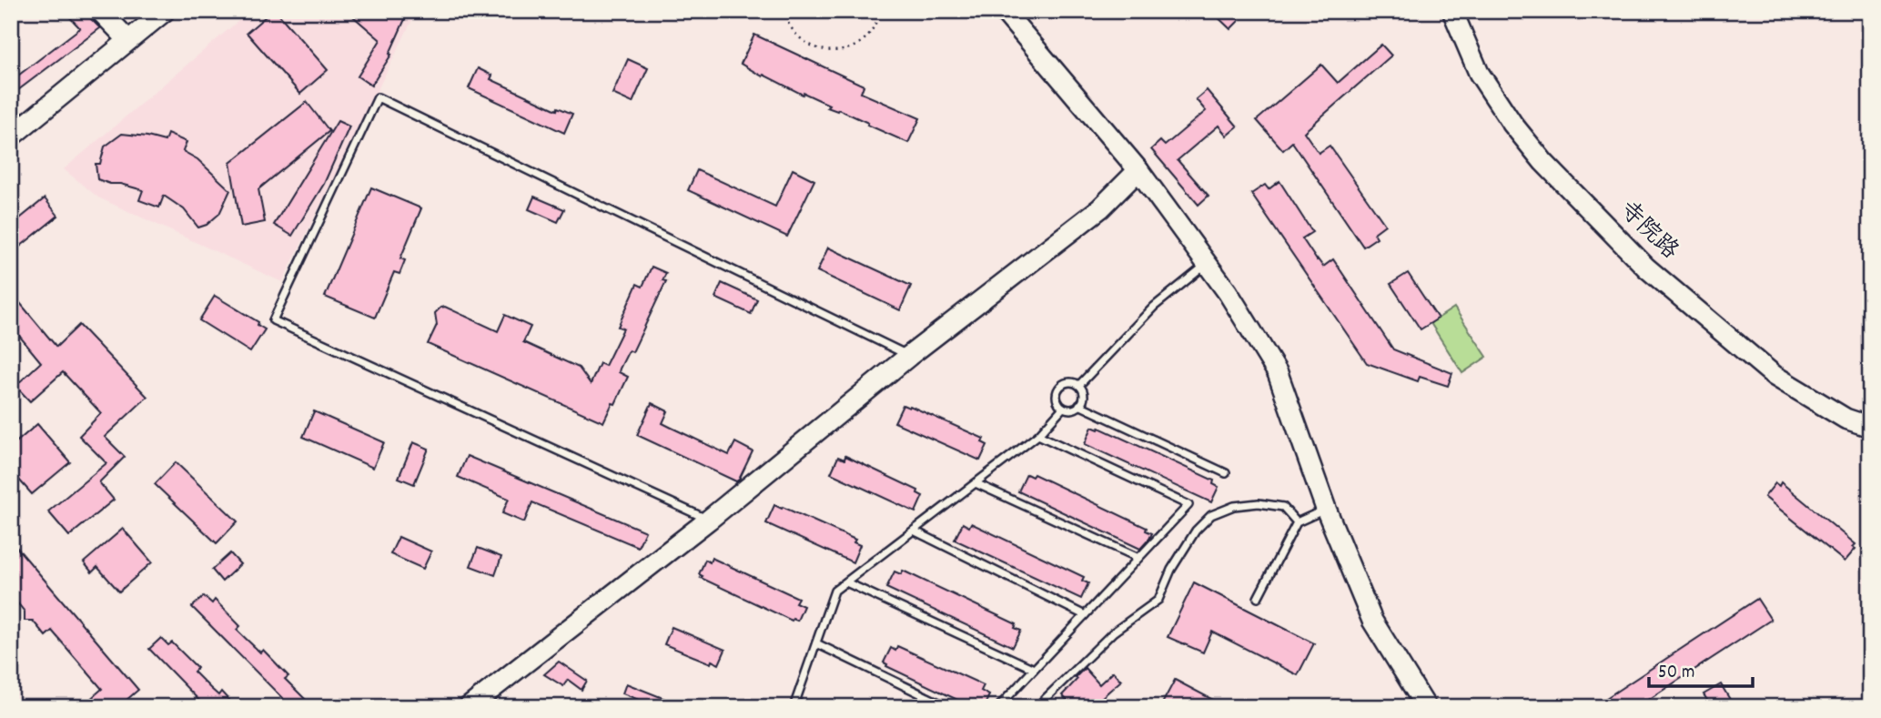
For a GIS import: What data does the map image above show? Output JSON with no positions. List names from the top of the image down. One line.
{"streets":{"street":["寺院路"]},"scale_bar":"50 m"}
